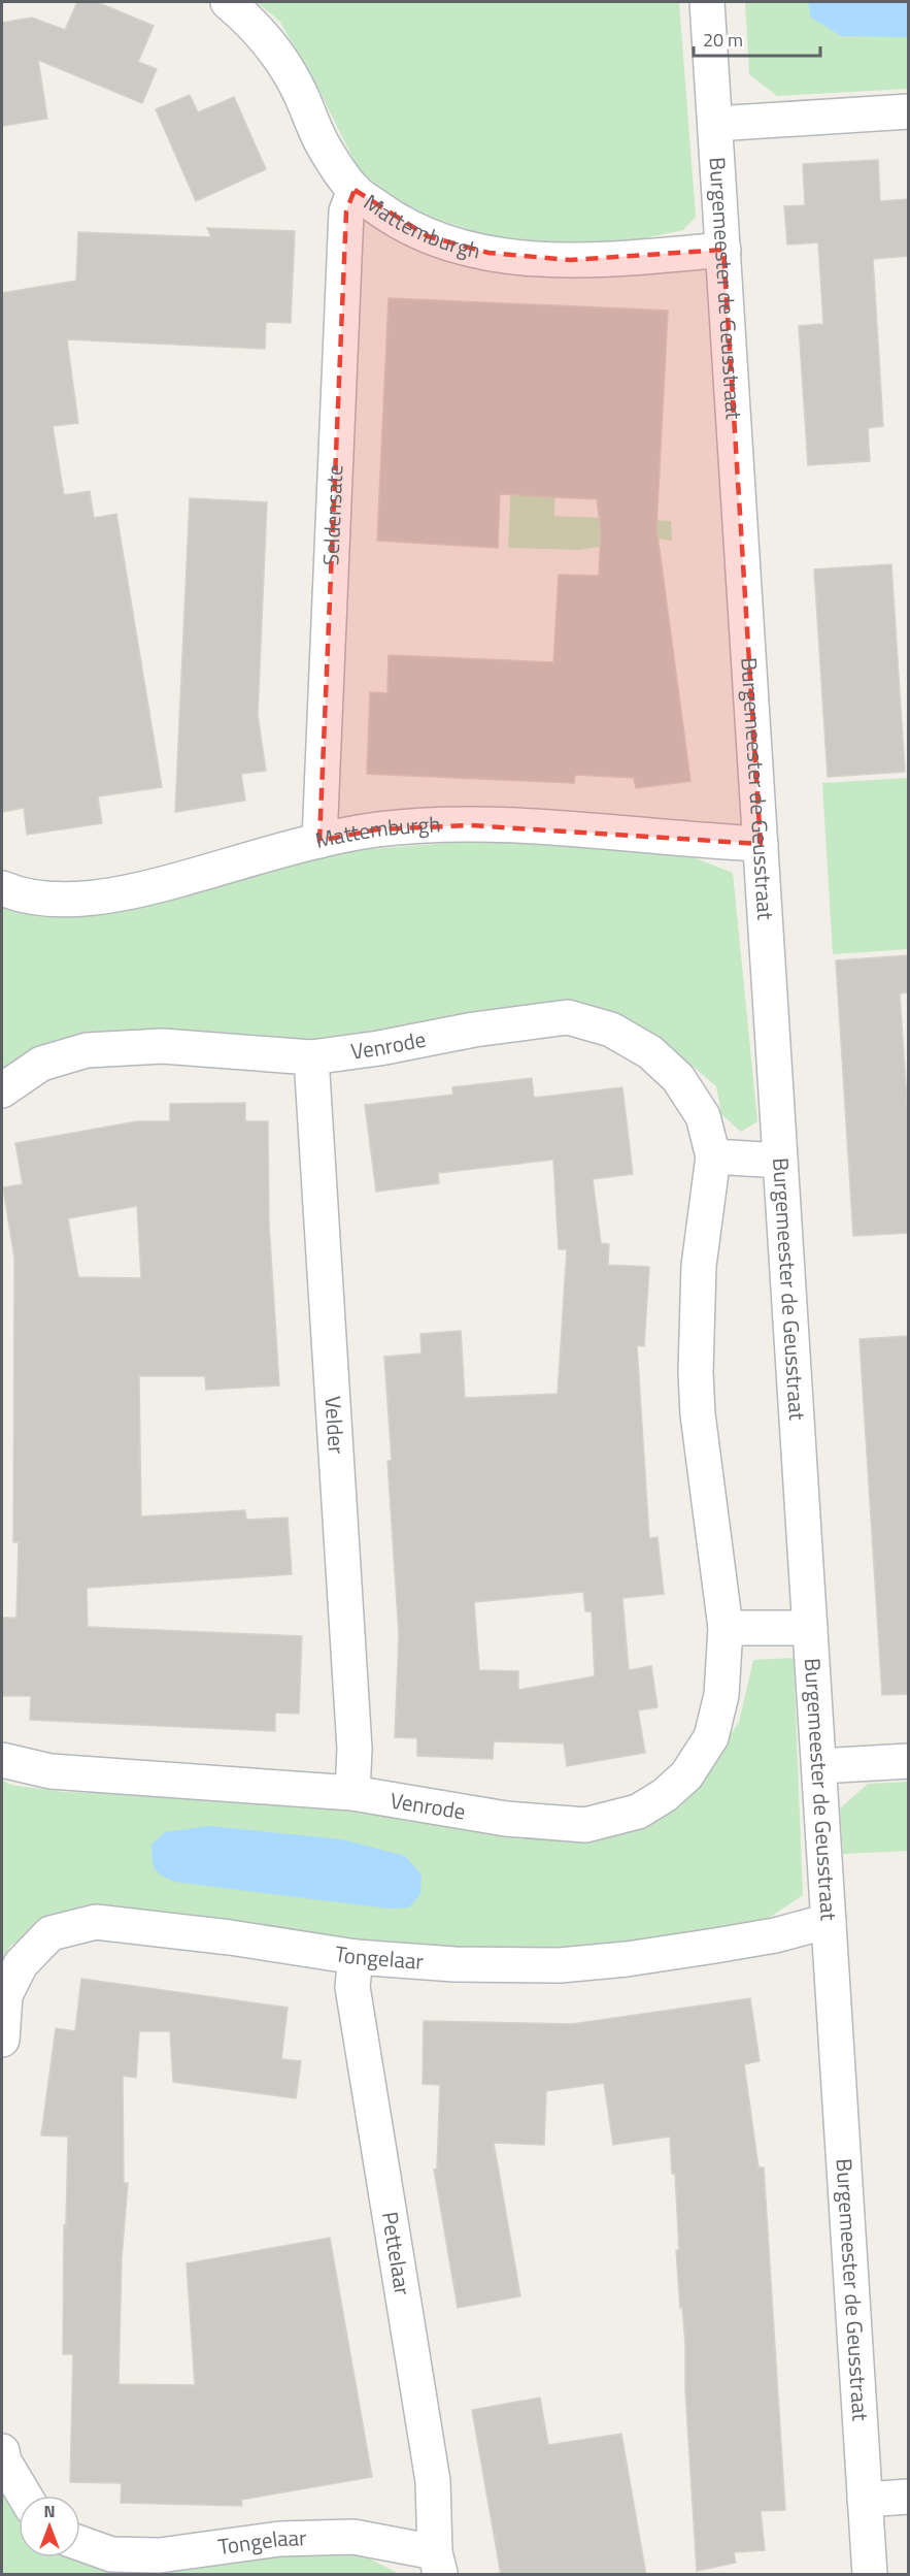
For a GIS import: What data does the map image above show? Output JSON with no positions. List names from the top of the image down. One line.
{"streets":{"street":["Mattemburgh","Burgemeester de Geusstraat","Seldensate","Venrode","Velder","Tongelaar","Pettelaar"]},"crossings":[["Mattemburgh","Burgemeester de Geusstraat"],["Mattemburgh","Seldensate"],["Burgemeester de Geusstraat","Tongelaar"],["Venrode","Velder"],["Tongelaar","Pettelaar"]],"scale_bar":"20 m","north":"top"}
